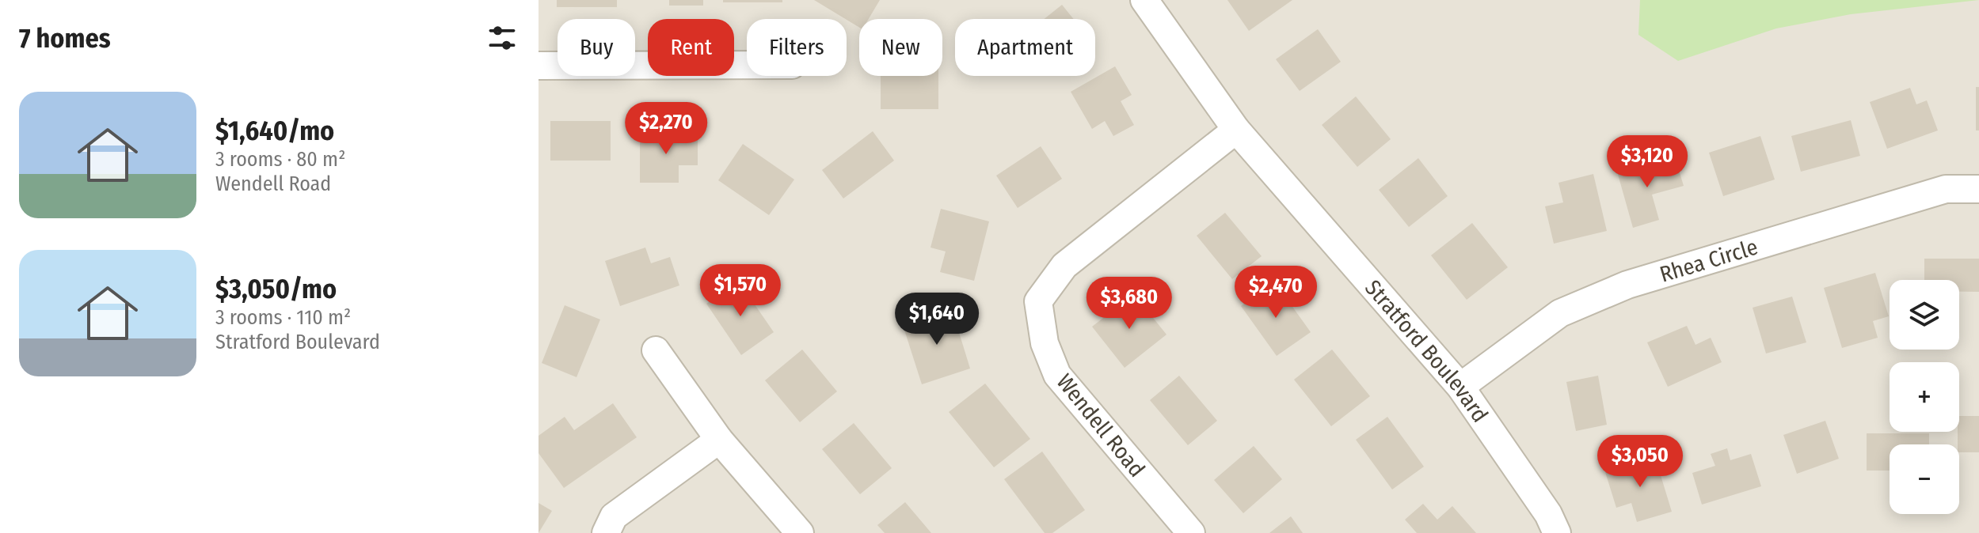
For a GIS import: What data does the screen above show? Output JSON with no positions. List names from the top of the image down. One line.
{"streets":{"street":["Rhea Circle","Stratford Boulevard","Wendell Road"]},"crossings":[["Rhea Circle","Stratford Boulevard"],["Stratford Boulevard","Wendell Road"]],"page":{"heading":"7 homes","chip":["Buy","Rent","Filters","New","Apartment"],"list":[{"name":"$1,640/mo","note":"3 rooms · 80 m² · Wendell Road"},{"name":"$3,050/mo","note":"3 rooms · 110 m² · Stratford Boulevard"}],"price":["$2,270","$3,120","$1,570","$2,470","$3,680","$1,640","$3,050"],"map_buttons":["+","−"]}}
